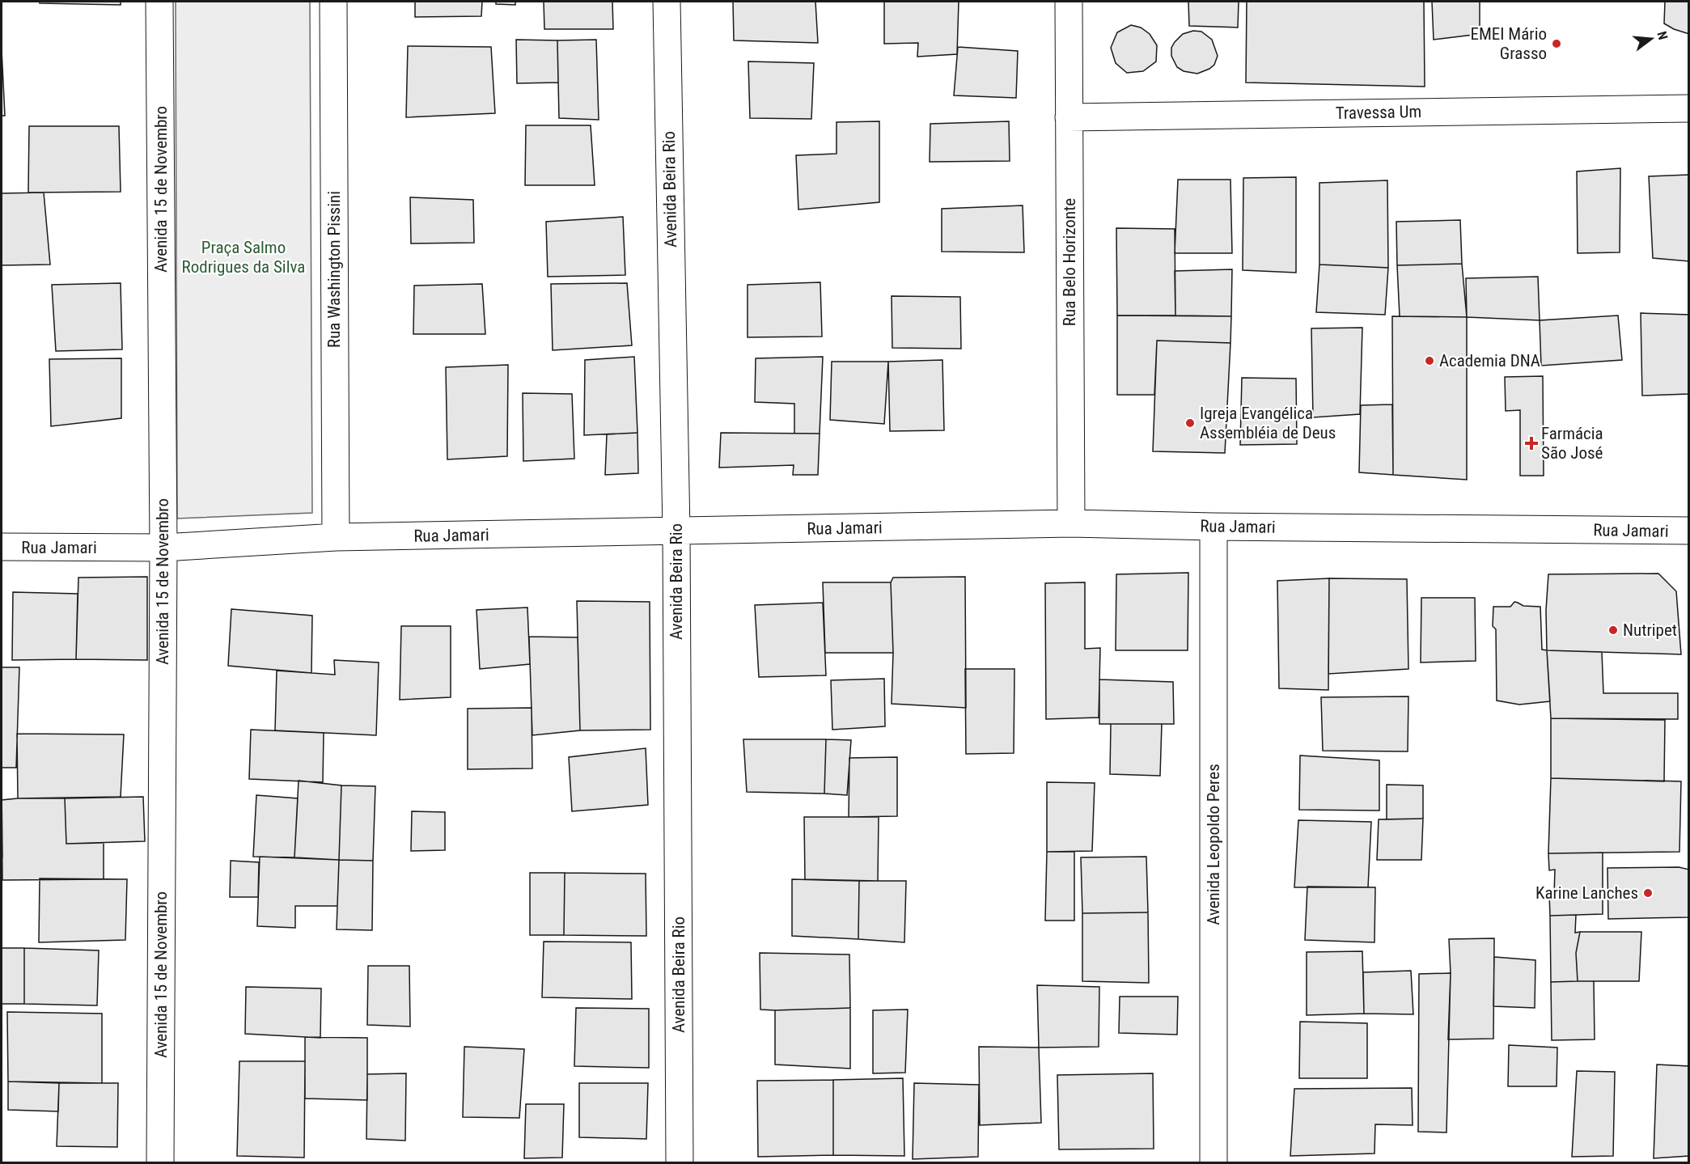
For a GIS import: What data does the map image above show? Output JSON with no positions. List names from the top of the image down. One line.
{"streets":{"street":["Travessa Um","Avenida 15 de Novembro","Avenida Beira Rio","Rua Belo Horizonte","Rua Washington Pissini","Rua Jamari","Avenida Leopoldo Peres"]},"crossings":[["Travessa Um","Rua Belo Horizonte"],["Avenida 15 de Novembro","Rua Jamari"],["Avenida Beira Rio","Rua Jamari"],["Rua Belo Horizonte","Rua Jamari"],["Rua Washington Pissini","Rua Jamari"],["Rua Jamari","Avenida Leopoldo Peres"]],"parks":["Praça Salmo Rodrigues da Silva"],"places":{"other":["EMEI Mário Grasso","Academia DNA","Igreja Evangélica Assembléia de Deus","Nutripet","Karine Lanches"],"health":["Farmácia São José"]},"north":"right"}
